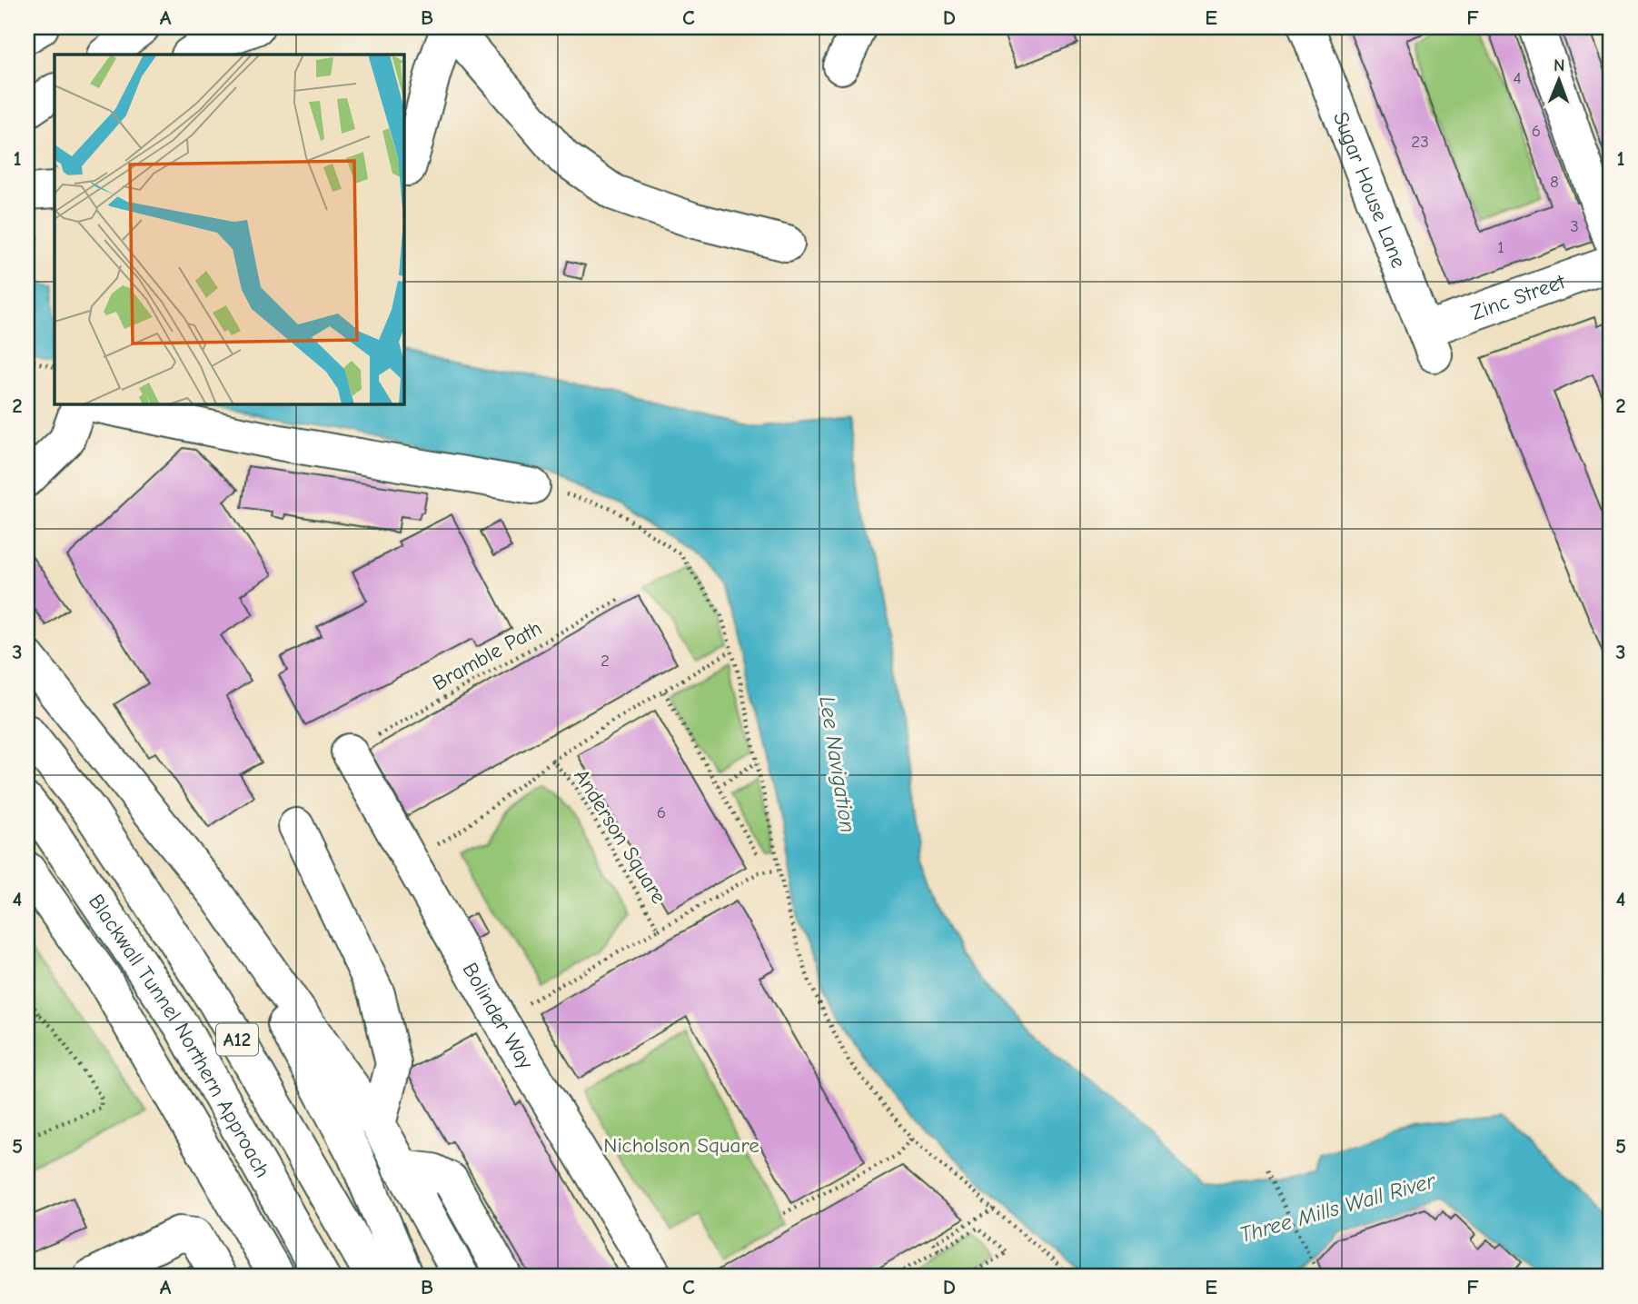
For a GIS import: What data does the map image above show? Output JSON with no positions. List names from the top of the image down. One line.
{"streets":{"main road":["Sugar House Lane","Zinc Street","Bolinder Way","Blackwall Tunnel Northern Approach","A12"],"path":["Bramble Path","Anderson Square"]},"crossings":[["Sugar House Lane","Zinc Street"],["Bramble Path","Bolinder Way"]],"water":["Lee Navigation","Three Mills Wall River"],"parks":["Nicholson Square"],"house_numbers":["4","6","23","8","3","1","2","6"],"north":"top","grid":{"columns":["A","B","C","D","E","F"],"rows":["1","2","3","4","5"]}}
